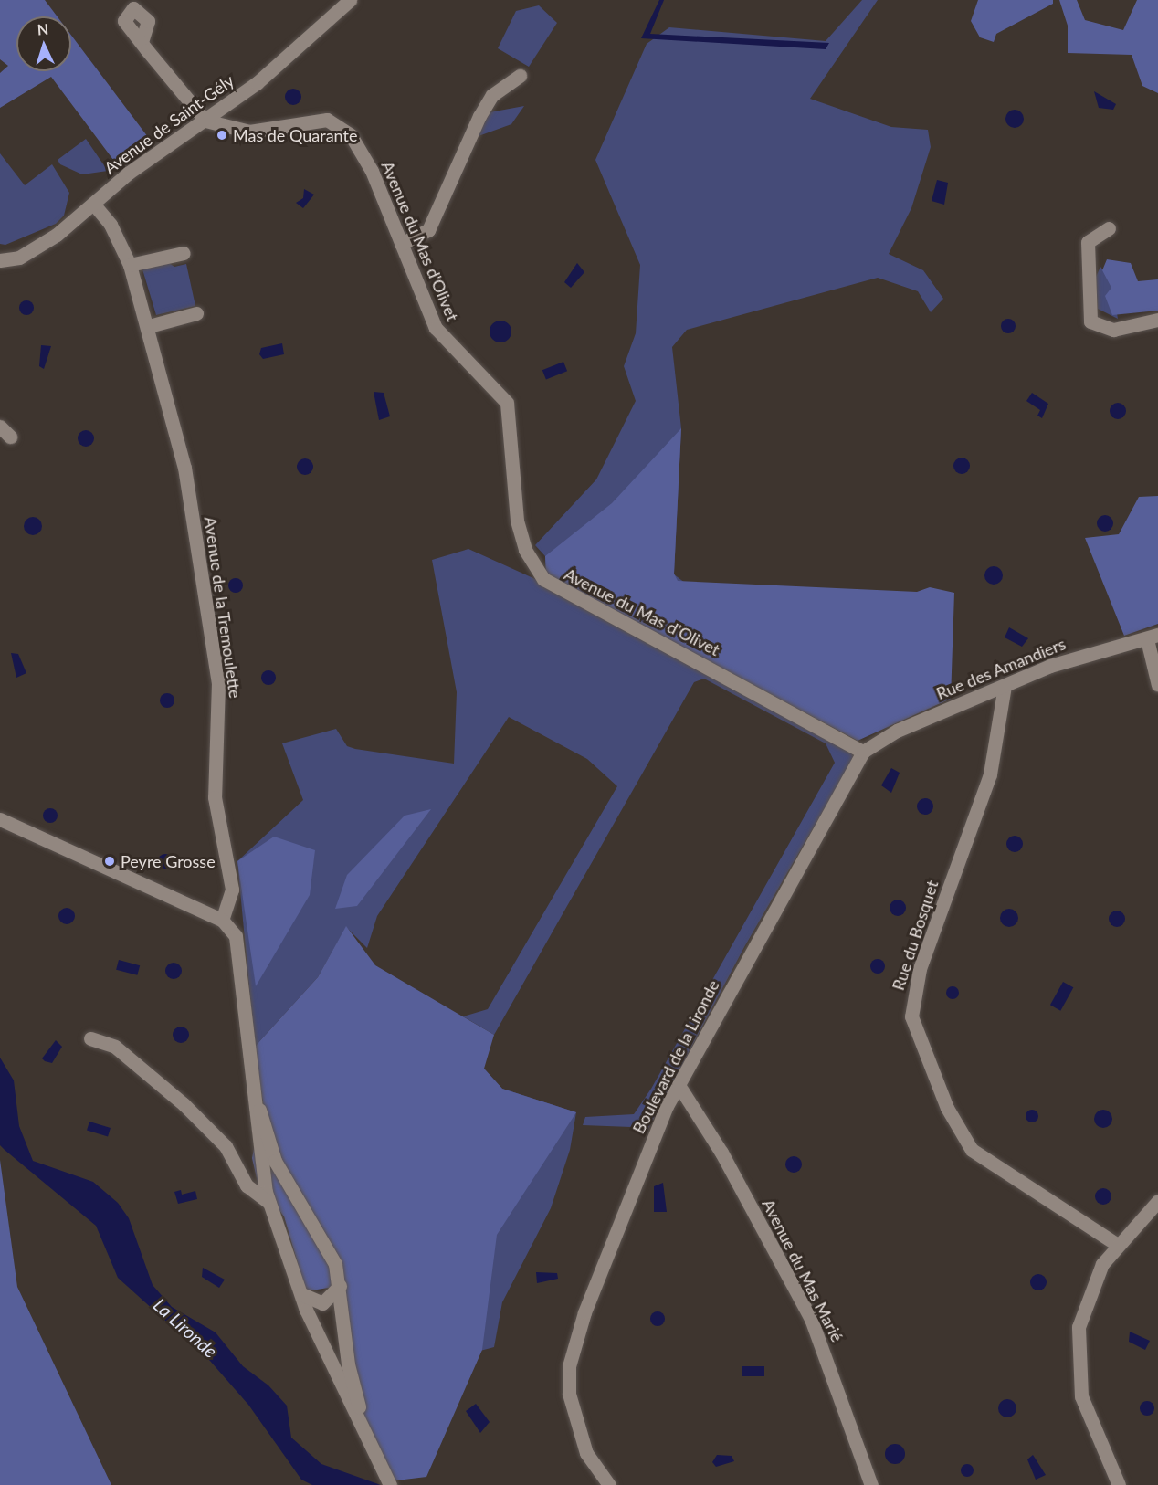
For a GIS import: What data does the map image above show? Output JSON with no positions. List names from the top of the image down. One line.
{"streets":{"street":["Avenue de Saint-Gély","Avenue du Mas d'Olivet","Avenue de la Tremoulette","Rue des Amandiers","Rue du Bosquet","Boulevard de la Lironde","Avenue du Mas Marié"]},"crossings":[["Avenue de Saint-Gély","Avenue du Mas d'Olivet"],["Avenue de Saint-Gély","Avenue de la Tremoulette"],["Avenue du Mas d'Olivet","Rue des Amandiers"],["Avenue du Mas d'Olivet","Boulevard de la Lironde"],["Rue des Amandiers","Rue du Bosquet"],["Rue des Amandiers","Boulevard de la Lironde"],["Boulevard de la Lironde","Avenue du Mas Marié"]],"water":["La Lironde"],"places":["Mas de Quarante","Peyre Grosse"],"north":"top"}
